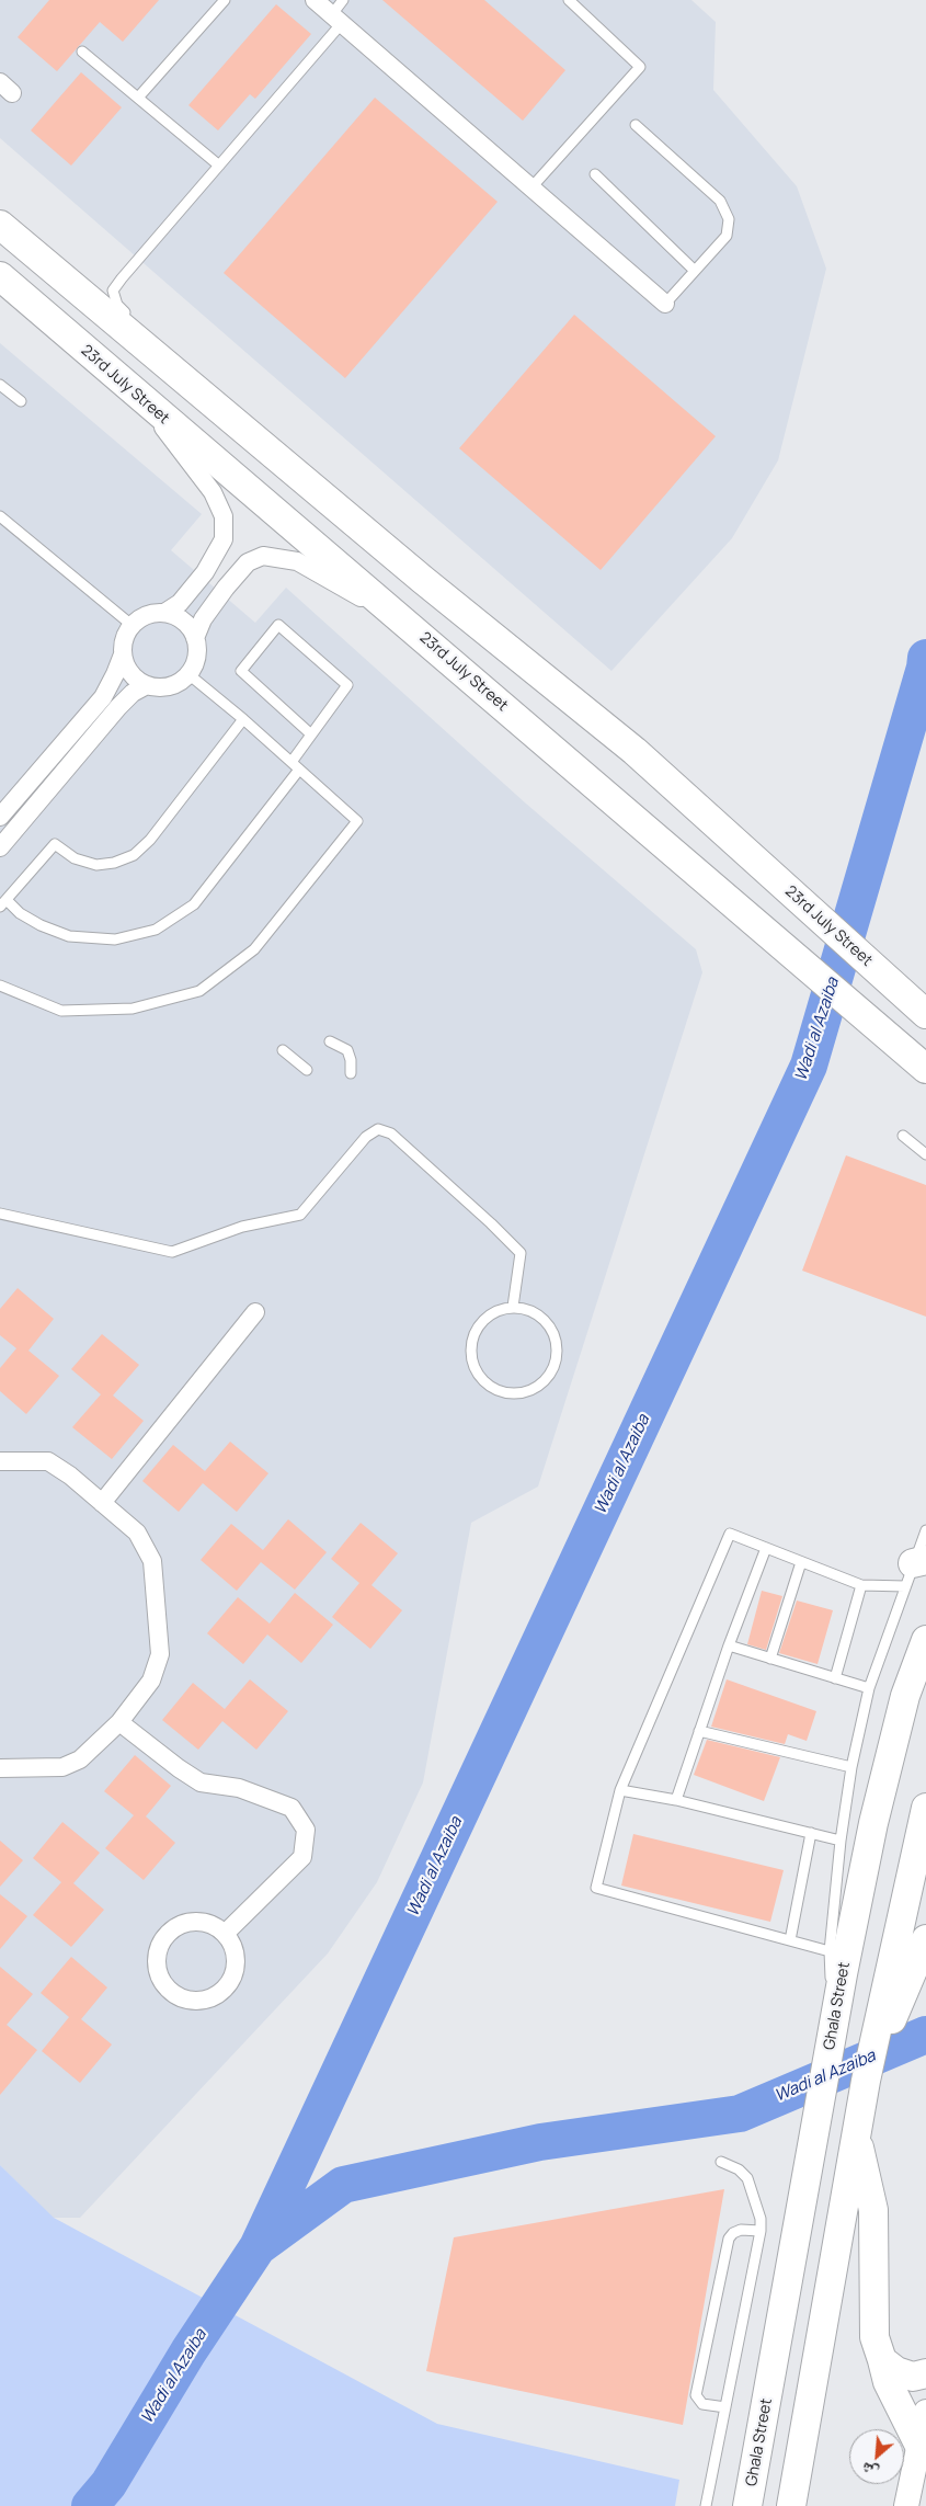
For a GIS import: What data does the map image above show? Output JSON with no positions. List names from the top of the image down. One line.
{"streets":{"main road":["23rd July Street","Ghala Street"]},"water":["Wadi al Azaiba"],"north":"bottom left"}
